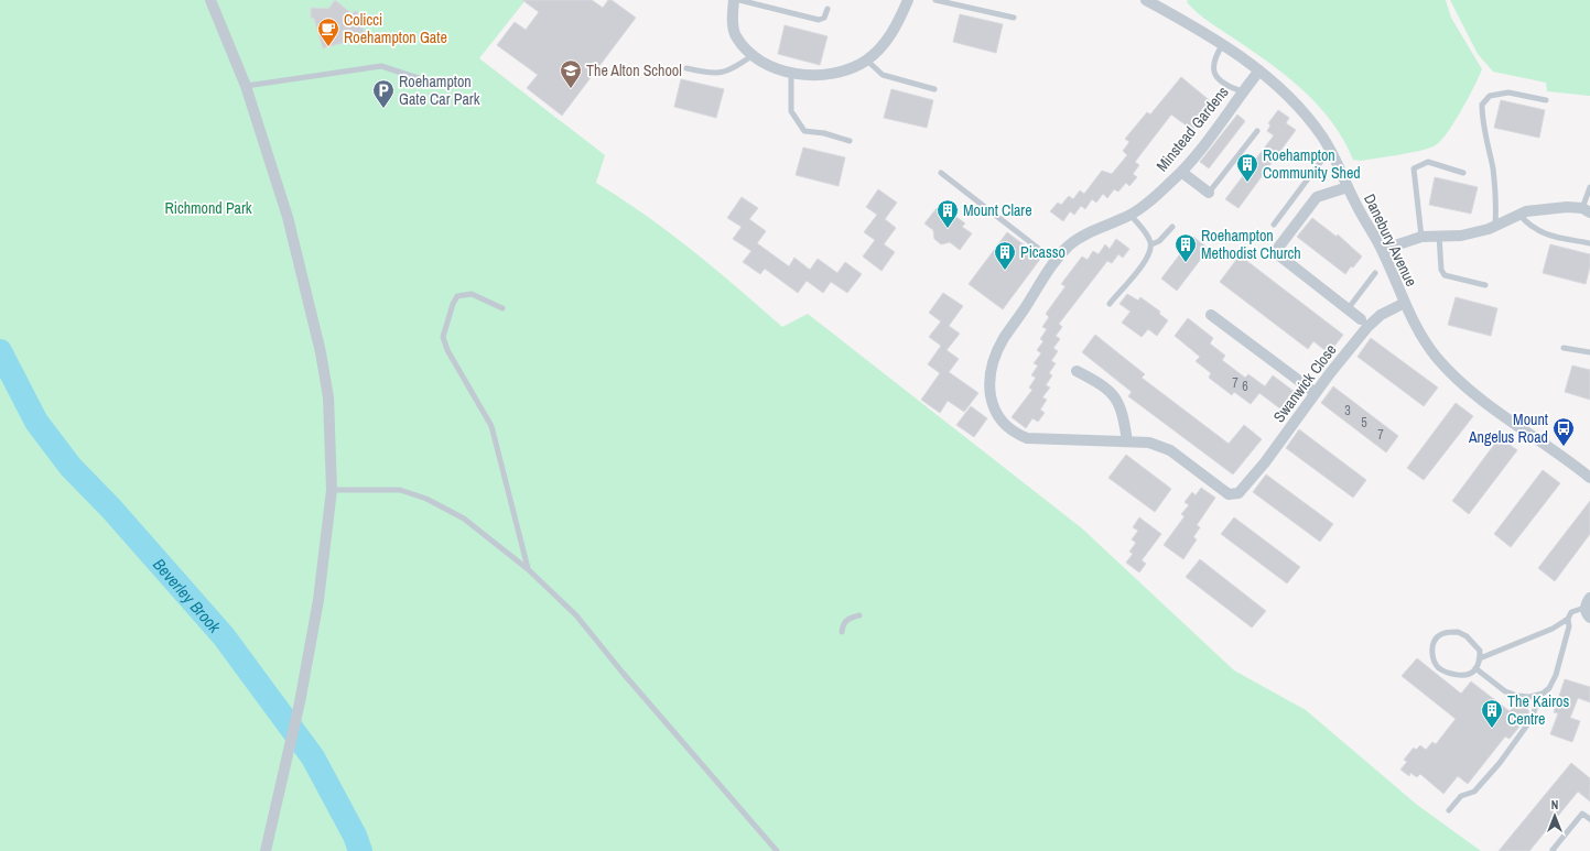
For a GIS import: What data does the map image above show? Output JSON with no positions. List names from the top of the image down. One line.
{"streets":{"street":["Minstead Gardens","Danebury Avenue","Swanwick Close"]},"crossings":[["Minstead Gardens","Danebury Avenue"],["Minstead Gardens","Swanwick Close"],["Danebury Avenue","Swanwick Close"]],"water":["Beverley Brook"],"parks":["Richmond Park"],"places":{"cafe":["Colicci Roehampton Gate"],"school or university":["The Alton School"],"parking":["Roehampton Gate Car Park"],"building":["Roehampton Community Shed","Mount Clare","Roehampton Methodist Church","Picasso","The Kairos Centre"],"bus stop":["Mount Angelus Road"]},"house_numbers":["7","6","3","5","7"],"north":"top"}
